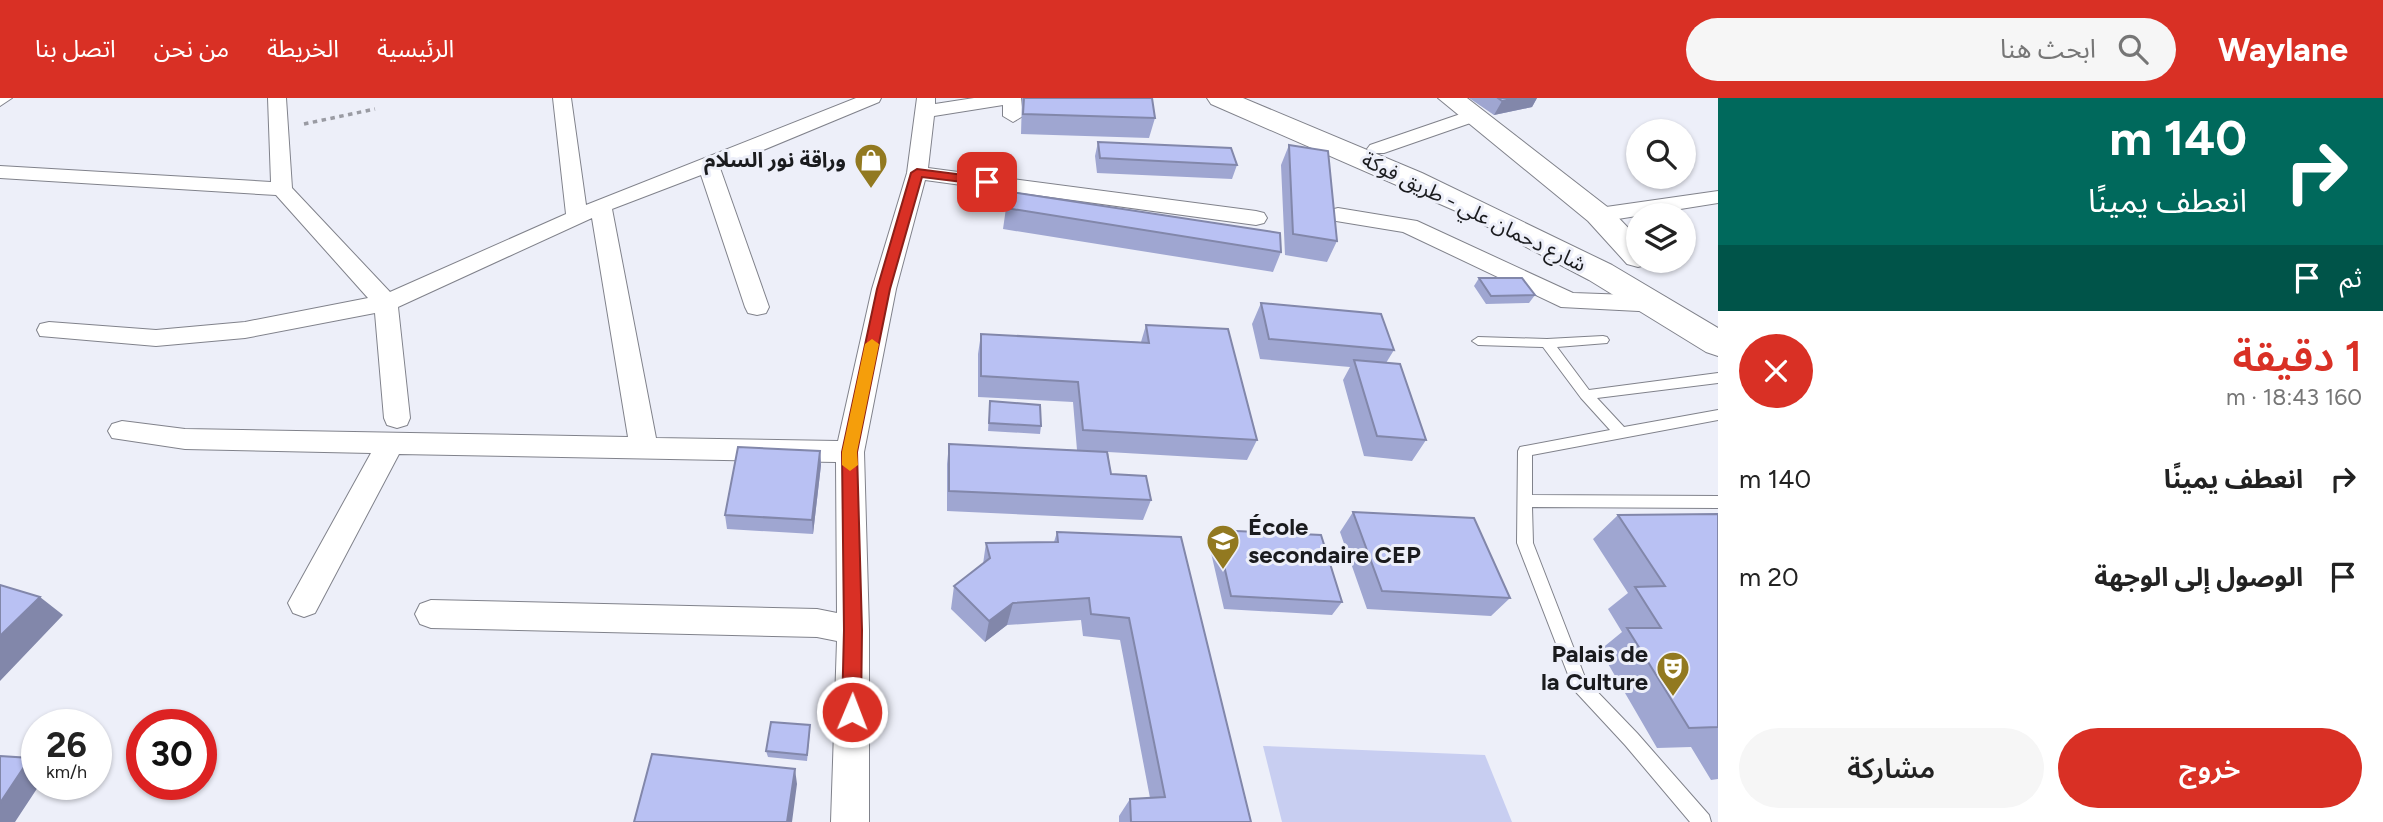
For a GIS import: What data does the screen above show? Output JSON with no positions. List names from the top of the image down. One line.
{"streets":{"main road":["شارع دحمان علي - طريق فوكة"]},"places":{"shop":["وراقة نور السلام"],"school or university":["École secondaire CEP"],"theatre":["Palais de la Culture"]},"page":{"header":"Waylane","search":"ابحث هنا","nav":["الرئيسية","الخريطة","من نحن","اتصل بنا"],"turn":["140 m","انعطف يمينًا"],"then":"ثم","heading":["1 دقيقة","160 m · 18:43"],"list":[{"name":"انعطف يمينًا","value":"140 m"},{"name":"الوصول إلى الوجهة","value":"20 m"}],"speed":"26 km/h","limit":"30","buttons":["خروج","مشاركة"]}}
